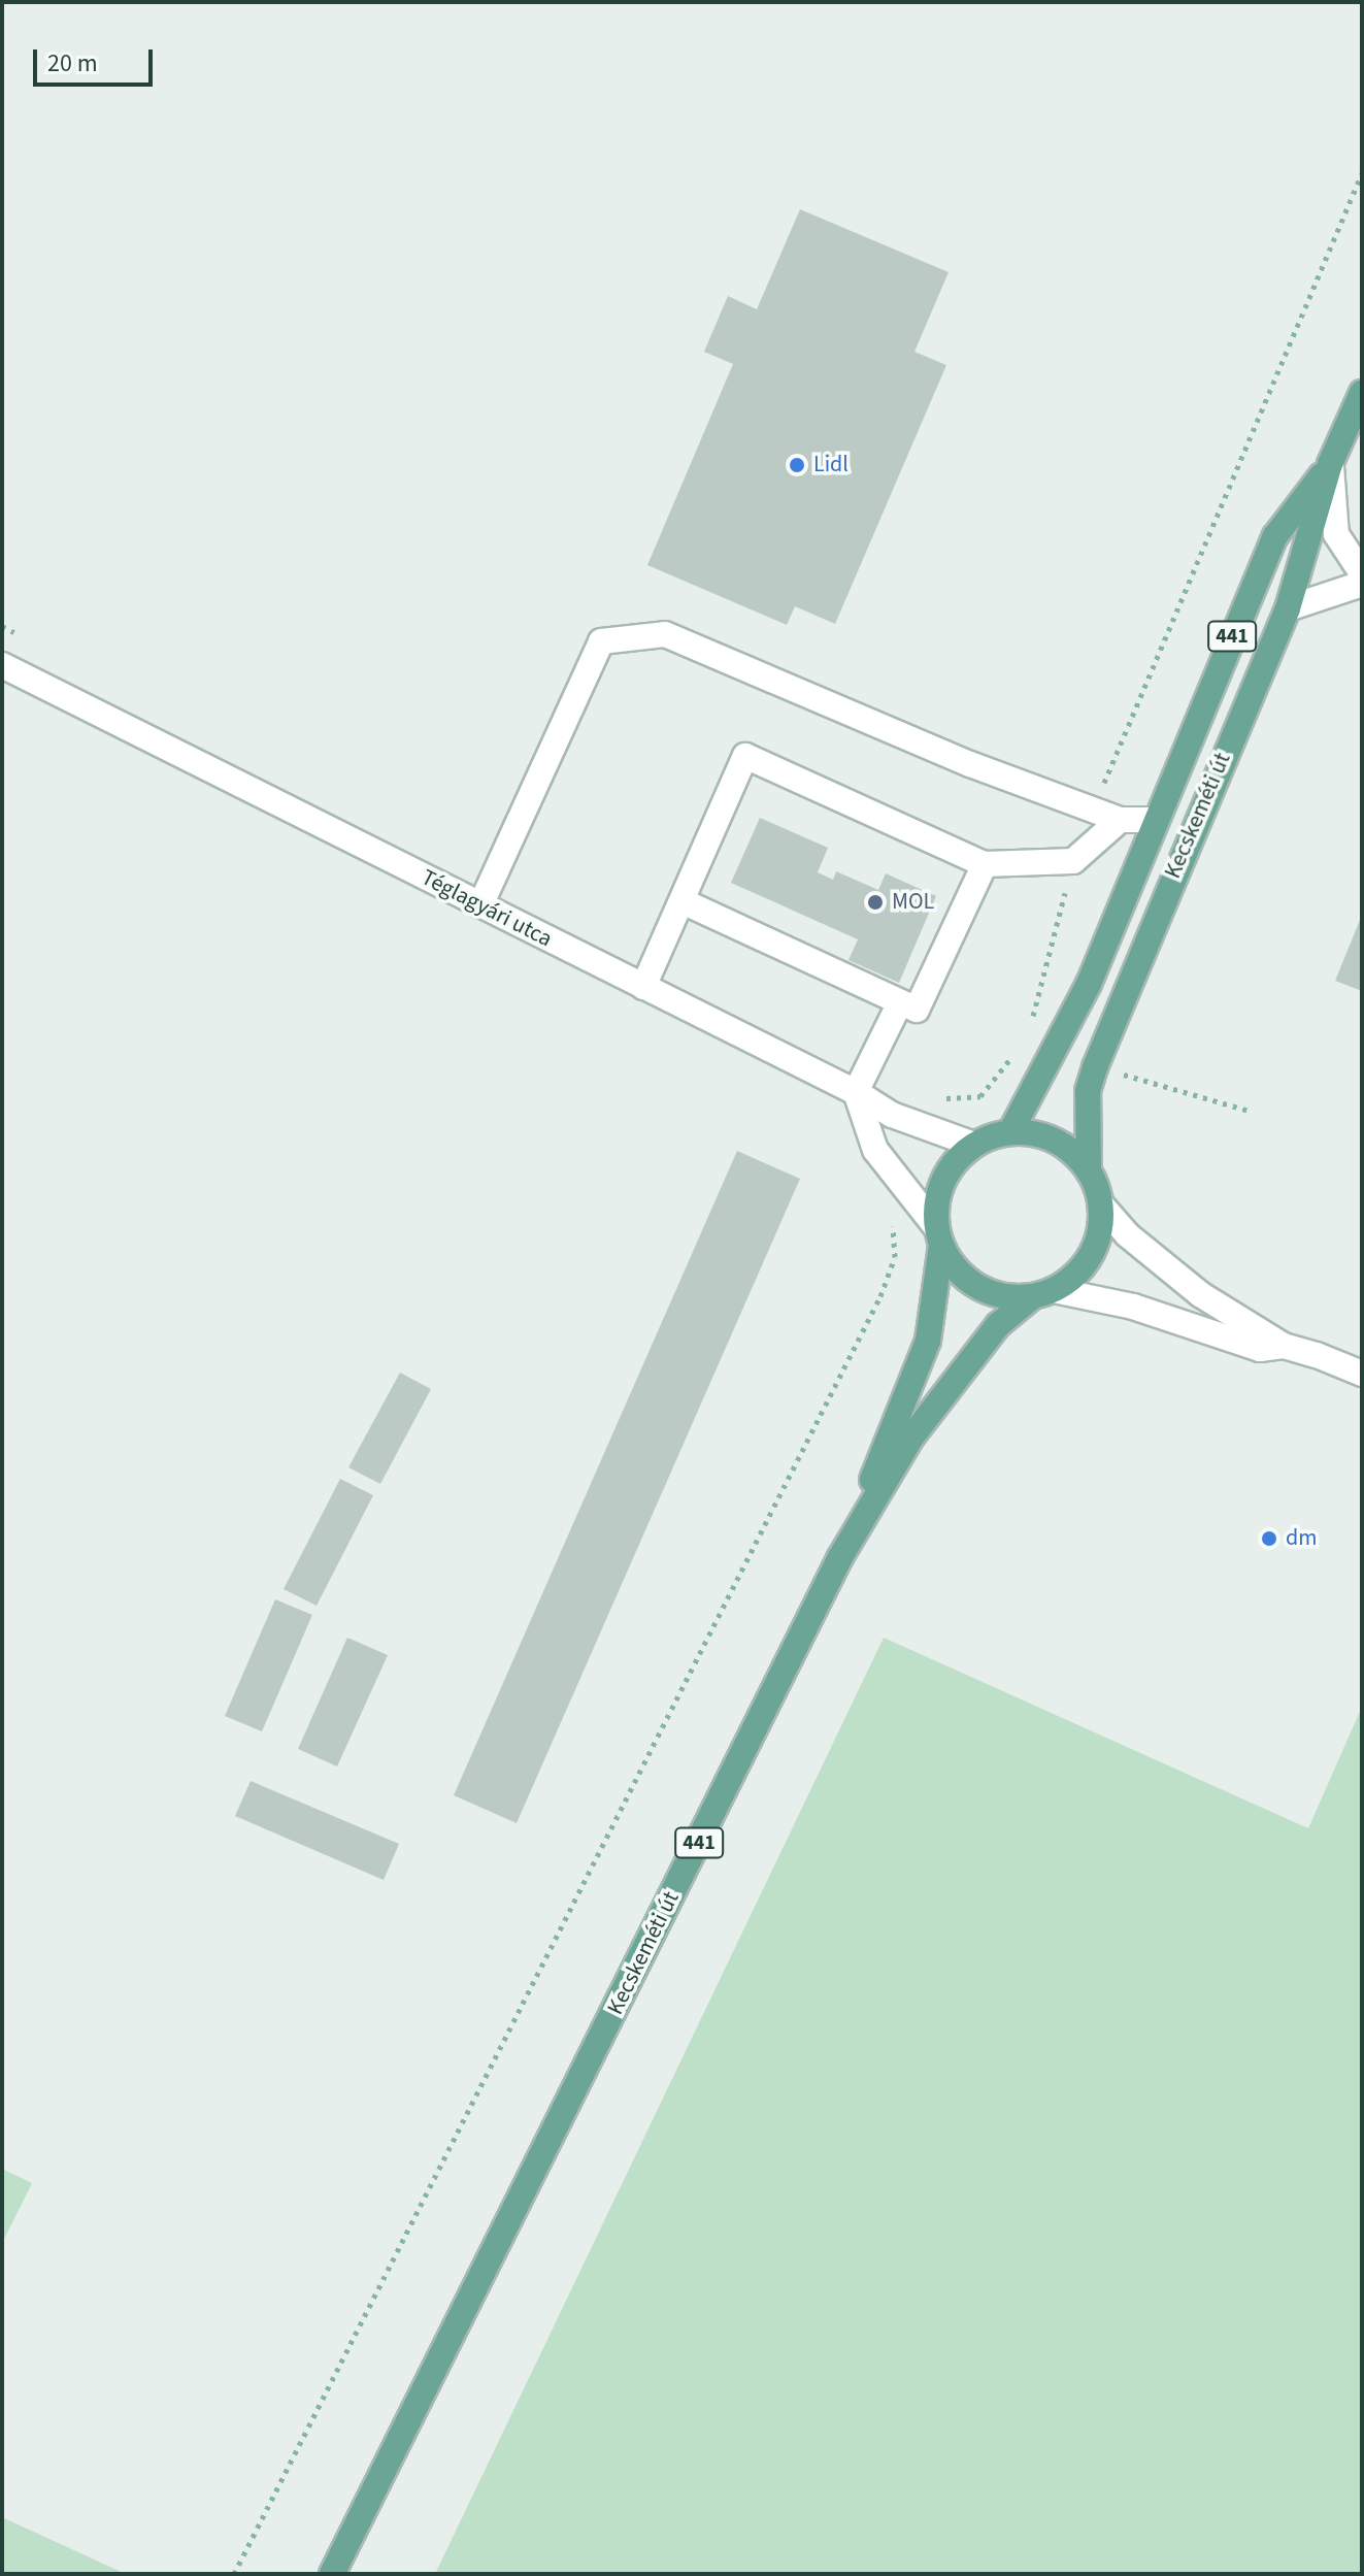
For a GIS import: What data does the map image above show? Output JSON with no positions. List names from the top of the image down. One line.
{"streets":{"main road":["441","Kecskeméti út"],"street":["Téglagyári utca"]},"crossings":[["Kecskeméti út","Téglagyári utca"]],"places":["Lidl","MOL","dm"],"scale_bar":"20 m"}
